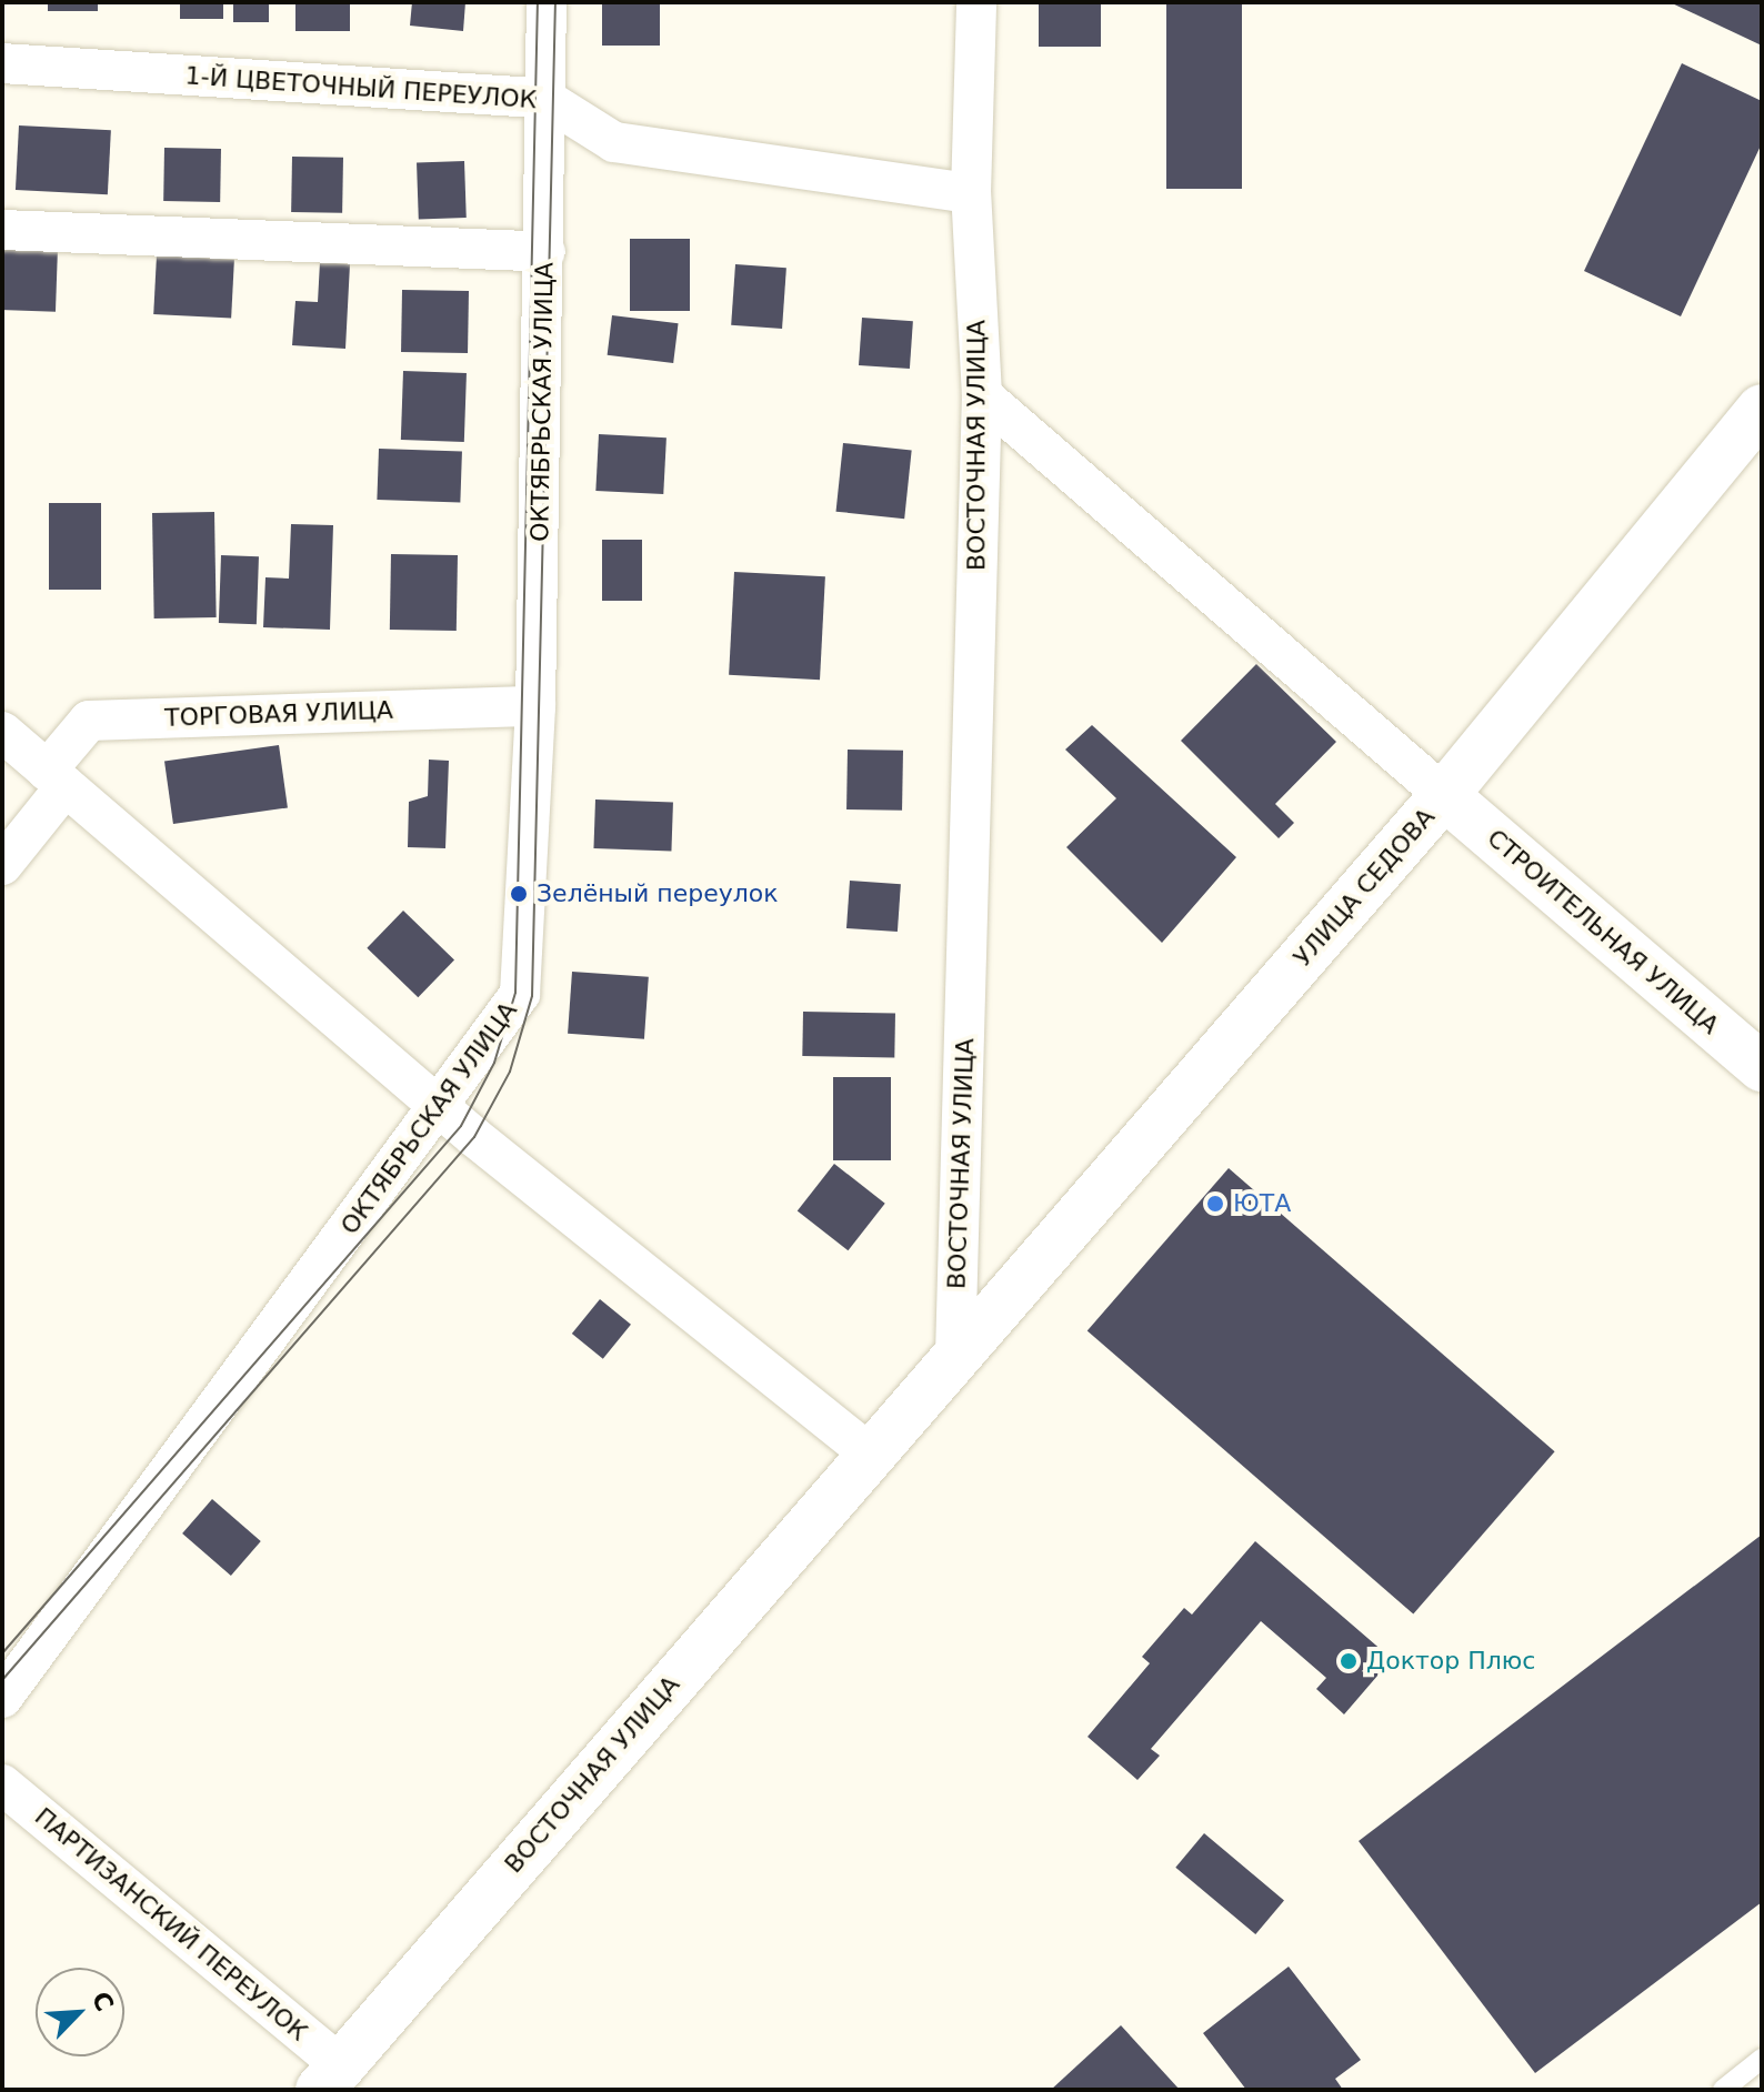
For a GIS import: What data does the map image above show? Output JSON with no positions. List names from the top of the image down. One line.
{"streets":{"main road":["ВОСТОЧНАЯ УЛИЦА","УЛИЦА СЕДОВА","СТРОИТЕЛЬНАЯ УЛИЦА"],"street":["1-Й ЦВЕТОЧНЫЙ ПЕРЕУЛОК","ОКТЯБРЬСКАЯ УЛИЦА","ТОРГОВАЯ УЛИЦА","ПАРТИЗАНСКИЙ ПЕРЕУЛОК"]},"crossings":[["1-Й ЦВЕТОЧНЫЙ ПЕРЕУЛОК","ОКТЯБРЬСКАЯ УЛИЦА"],["1-Й ЦВЕТОЧНЫЙ ПЕРЕУЛОК","ВОСТОЧНАЯ УЛИЦА"],["ОКТЯБРЬСКАЯ УЛИЦА","ТОРГОВАЯ УЛИЦА"],["ВОСТОЧНАЯ УЛИЦА","УЛИЦА СЕДОВА"],["ВОСТОЧНАЯ УЛИЦА","ПАРТИЗАНСКИЙ ПЕРЕУЛОК"],["УЛИЦА СЕДОВА","СТРОИТЕЛЬНАЯ УЛИЦА"]],"places":["Зелёный переулок","ЮТА","Доктор Плюс"],"north":"top right"}
